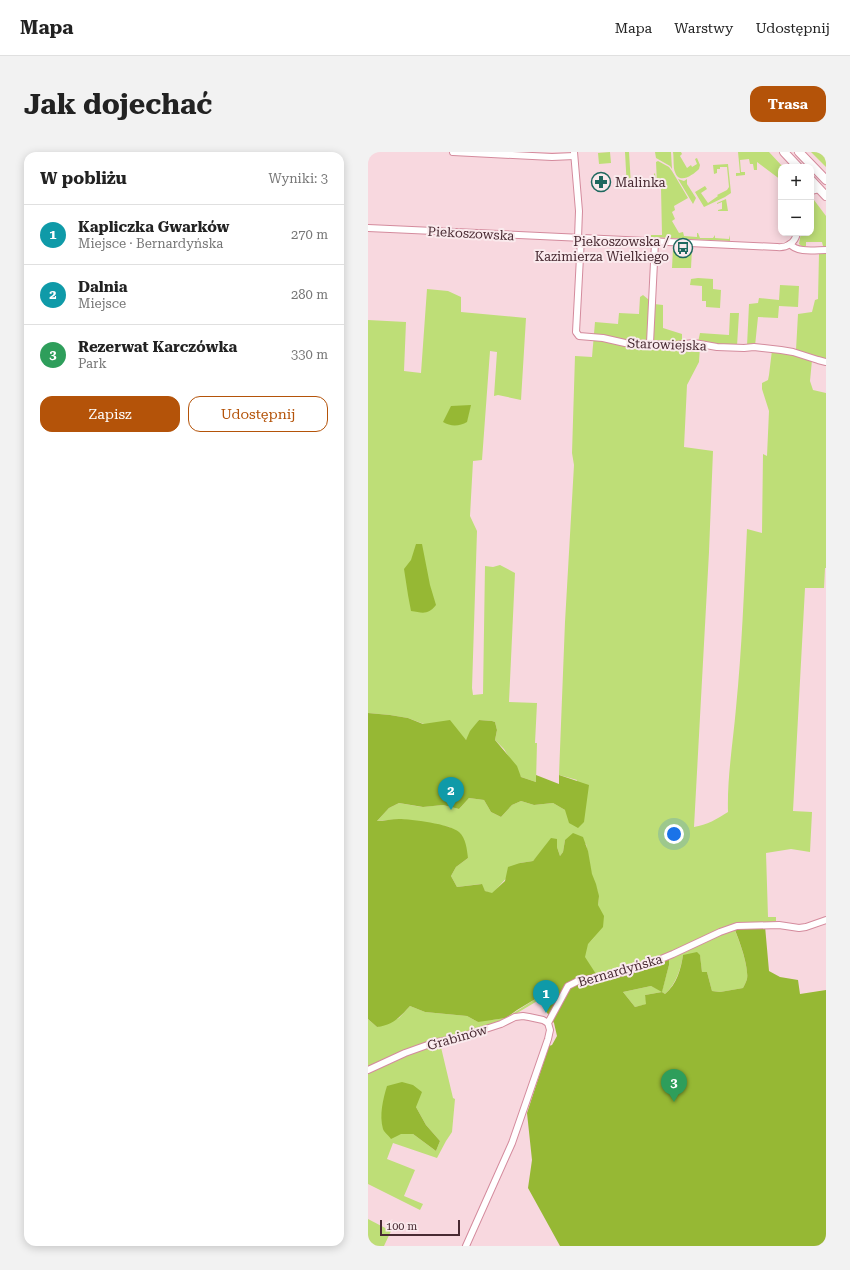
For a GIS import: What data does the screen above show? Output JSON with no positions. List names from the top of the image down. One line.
{"streets":{"street":["Piekoszowska","Starowiejska","Bernardyńska","Grabinów"]},"crossings":[["Piekoszowska","Starowiejska"],["Bernardyńska","Grabinów"]],"places":{"pharmacy":["Malinka"],"bus stop":["Piekoszowska / Kazimierza Wielkiego"]},"scale_bar":"100 m","page":{"header":"Mapa","nav":["Mapa","Warstwy","Udostępnij"],"buttons":["Trasa",["Zapisz","Udostępnij"]],"title":"Jak dojechać","heading":["W pobliżu","Wyniki: 3"],"map_buttons":["+","−"],"list":[{"mark":"1","name":"Kapliczka Gwarków","note":"Miejsce · Bernardyńska","value":"270 m"},{"mark":"2","name":"Dalnia","note":"Miejsce","value":"280 m"},{"mark":"3","name":"Rezerwat Karczówka","note":"Park","value":"330 m"}],"pins":["2","1","3"],"scale":"100 m"}}
